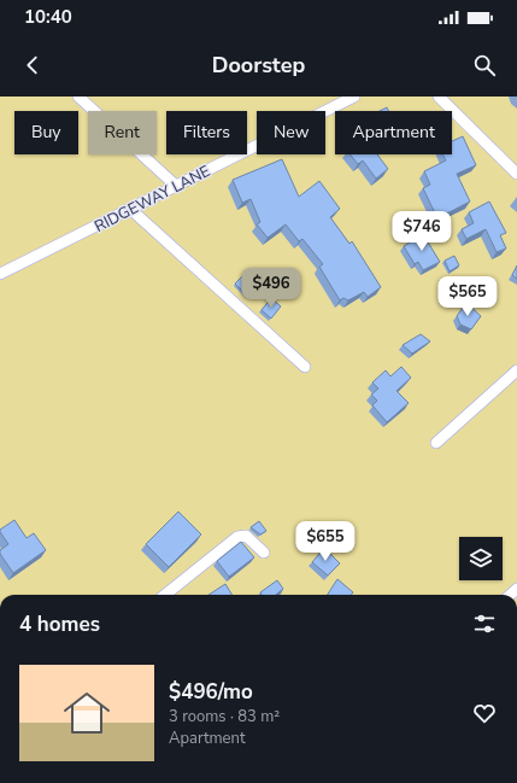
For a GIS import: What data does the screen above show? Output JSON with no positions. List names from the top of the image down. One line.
{"streets":{"street":["RIDGEWAY LANE"]},"page":{"status":"10:40","header":"Doorstep","chip":["Buy","Rent","Filters","New","Apartment"],"price":["$746","$496","$565","$655"],"heading":"4 homes","list":[{"name":"$496/mo","note":"3 rooms · 83 m² · Apartment"}]}}
